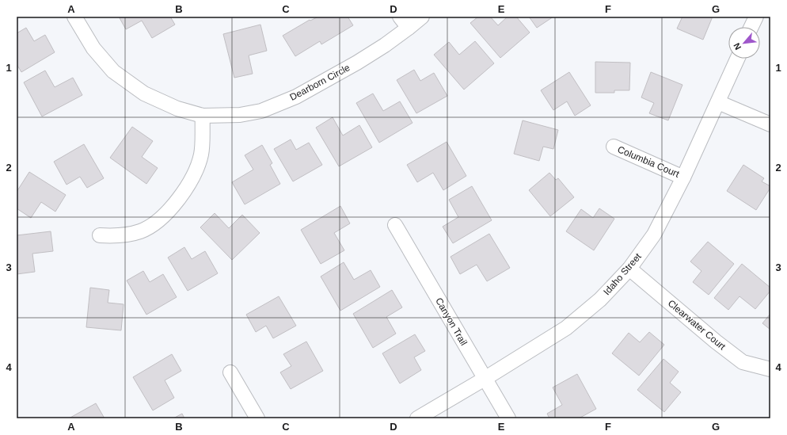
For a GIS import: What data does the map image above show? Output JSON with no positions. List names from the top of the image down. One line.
{"streets":{"street":["Dearborn Circle","Columbia Court","Idaho Street","Canyon Trail","Clearwater Court"]},"crossings":[["Columbia Court","Idaho Street"],["Idaho Street","Canyon Trail"],["Idaho Street","Clearwater Court"]],"north":"bottom left","grid":{"columns":["A","B","C","D","E","F","G"],"rows":["1","2","3","4"]}}
